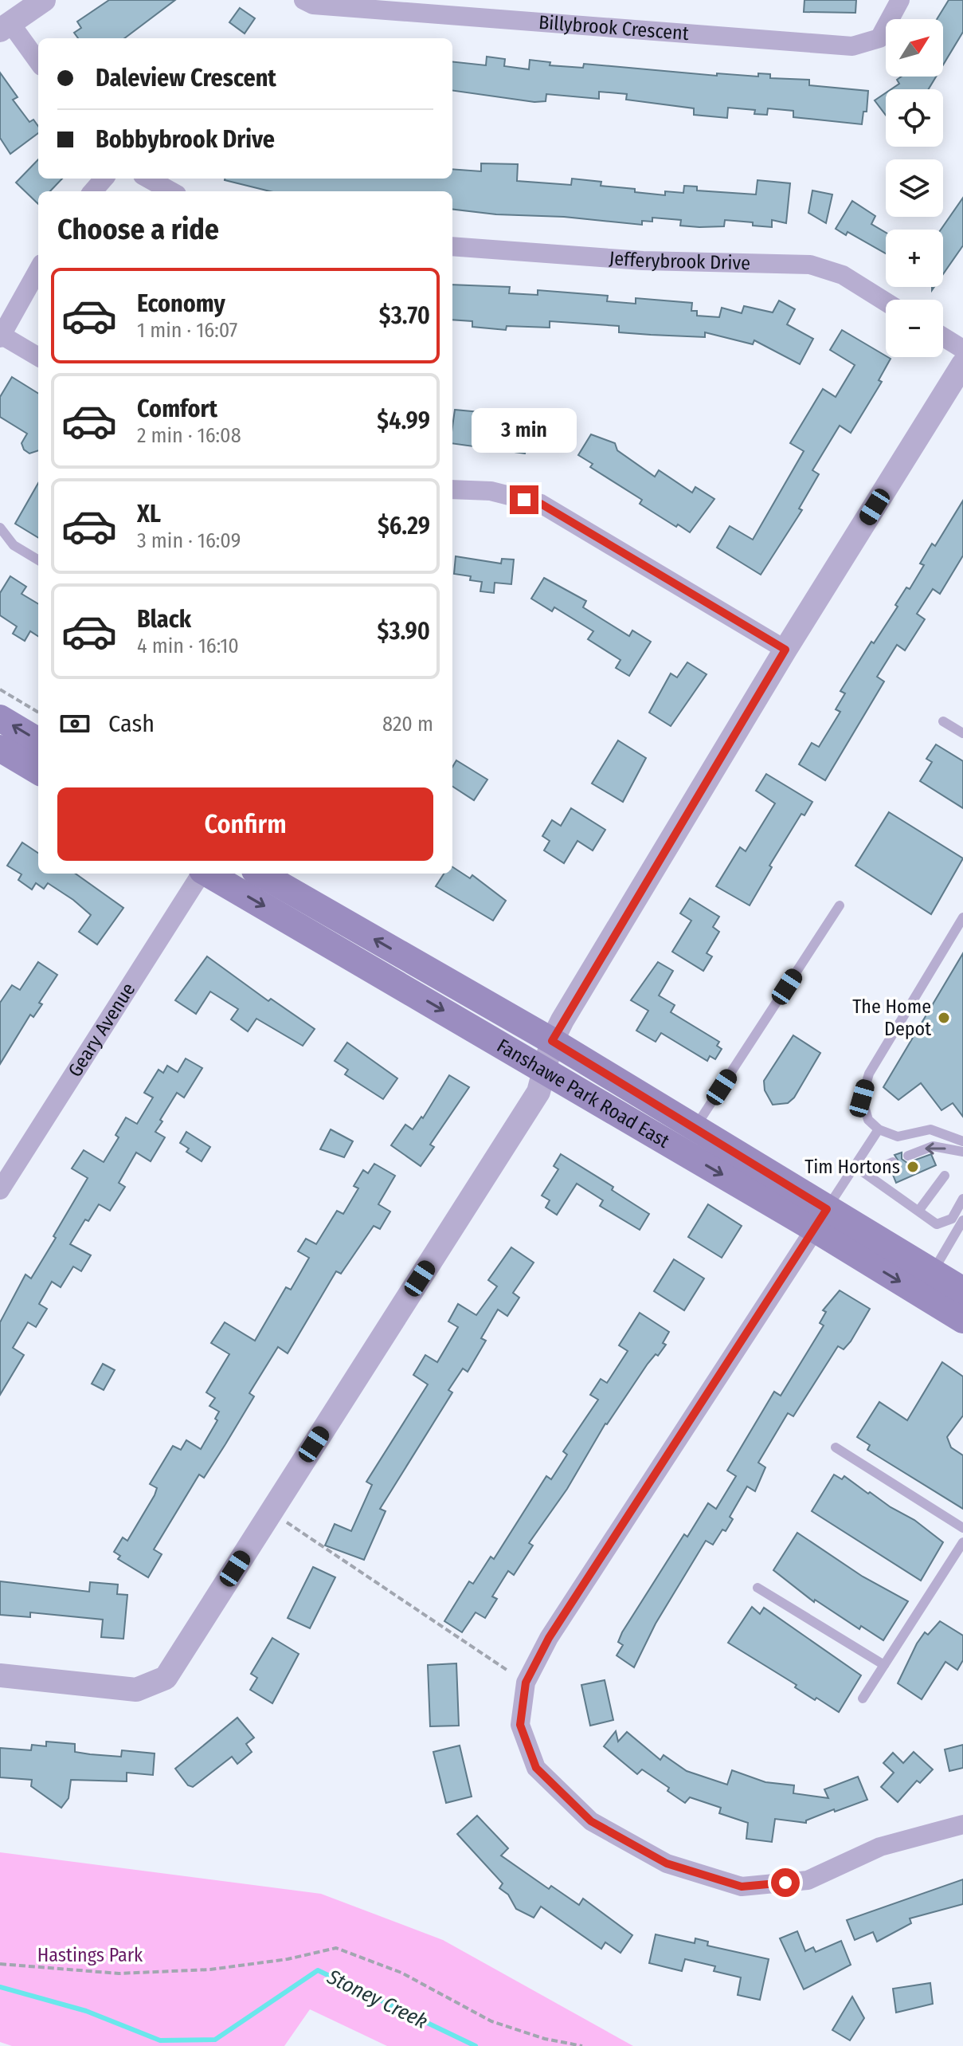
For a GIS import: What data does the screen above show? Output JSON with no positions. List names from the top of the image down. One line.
{"streets":{"main road":["Fanshawe Park Road East"],"street":["Billybrook Crescent","Jefferybrook Drive","Geary Avenue"]},"water":["Stoney Creek"],"parks":["Hastings Park"],"places":["The Home Depot","Tim Hortons"],"north":"top right","page":{"map_buttons":["+","−"],"banner":["Daleview Crescent","Bobbybrook Drive"],"heading":"Choose a ride","list":[{"name":"Economy","note":"1 min · 16:07","value":"$3.70"},{"name":"Comfort","note":"2 min · 16:08","value":"$4.99"},{"name":"XL","note":"3 min · 16:09","value":"$6.29"},{"name":"Black","note":"4 min · 16:10","value":"$3.90"}],"bubble":"3 min","pay":["Cash","820 m"],"buttons":"Confirm"}}
